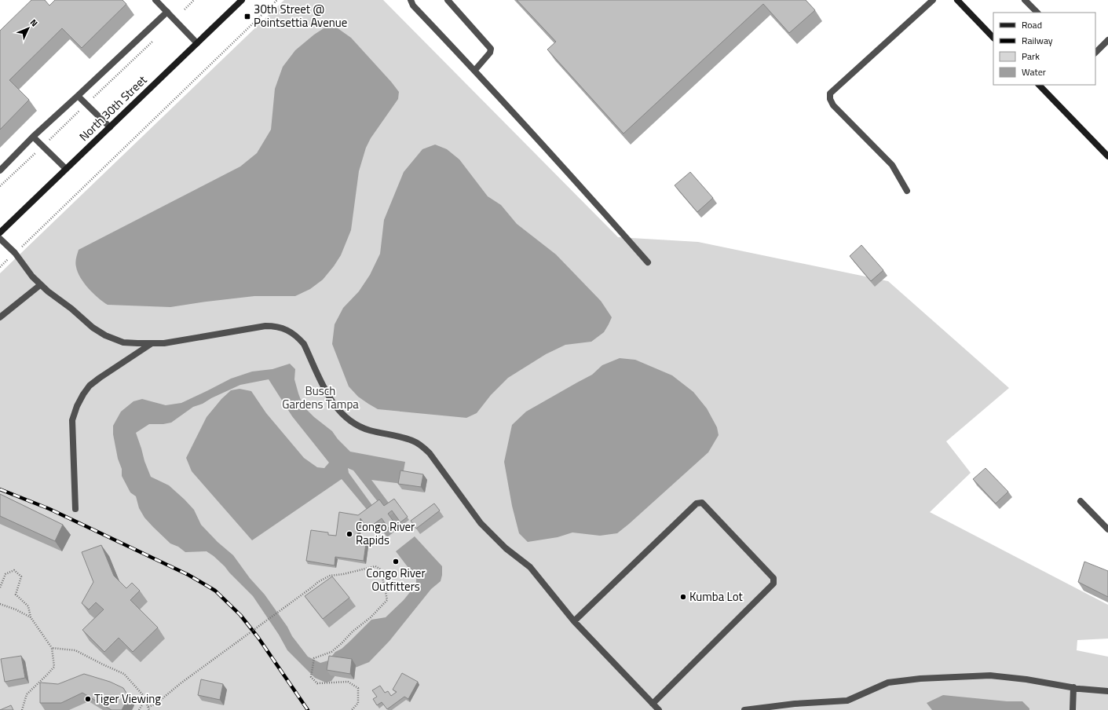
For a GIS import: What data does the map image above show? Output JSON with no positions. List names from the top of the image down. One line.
{"streets":{"main road":["North 30th Street"]},"parks":["Busch Gardens Tampa"],"places":{"transit":["30th Street @ Pointsettia Avenue"],"other":["Congo River Rapids","Congo River Outfitters","Kumba Lot","Tiger Viewing"]},"legend":["Road","Railway","Park","Water"],"north":"top right"}
